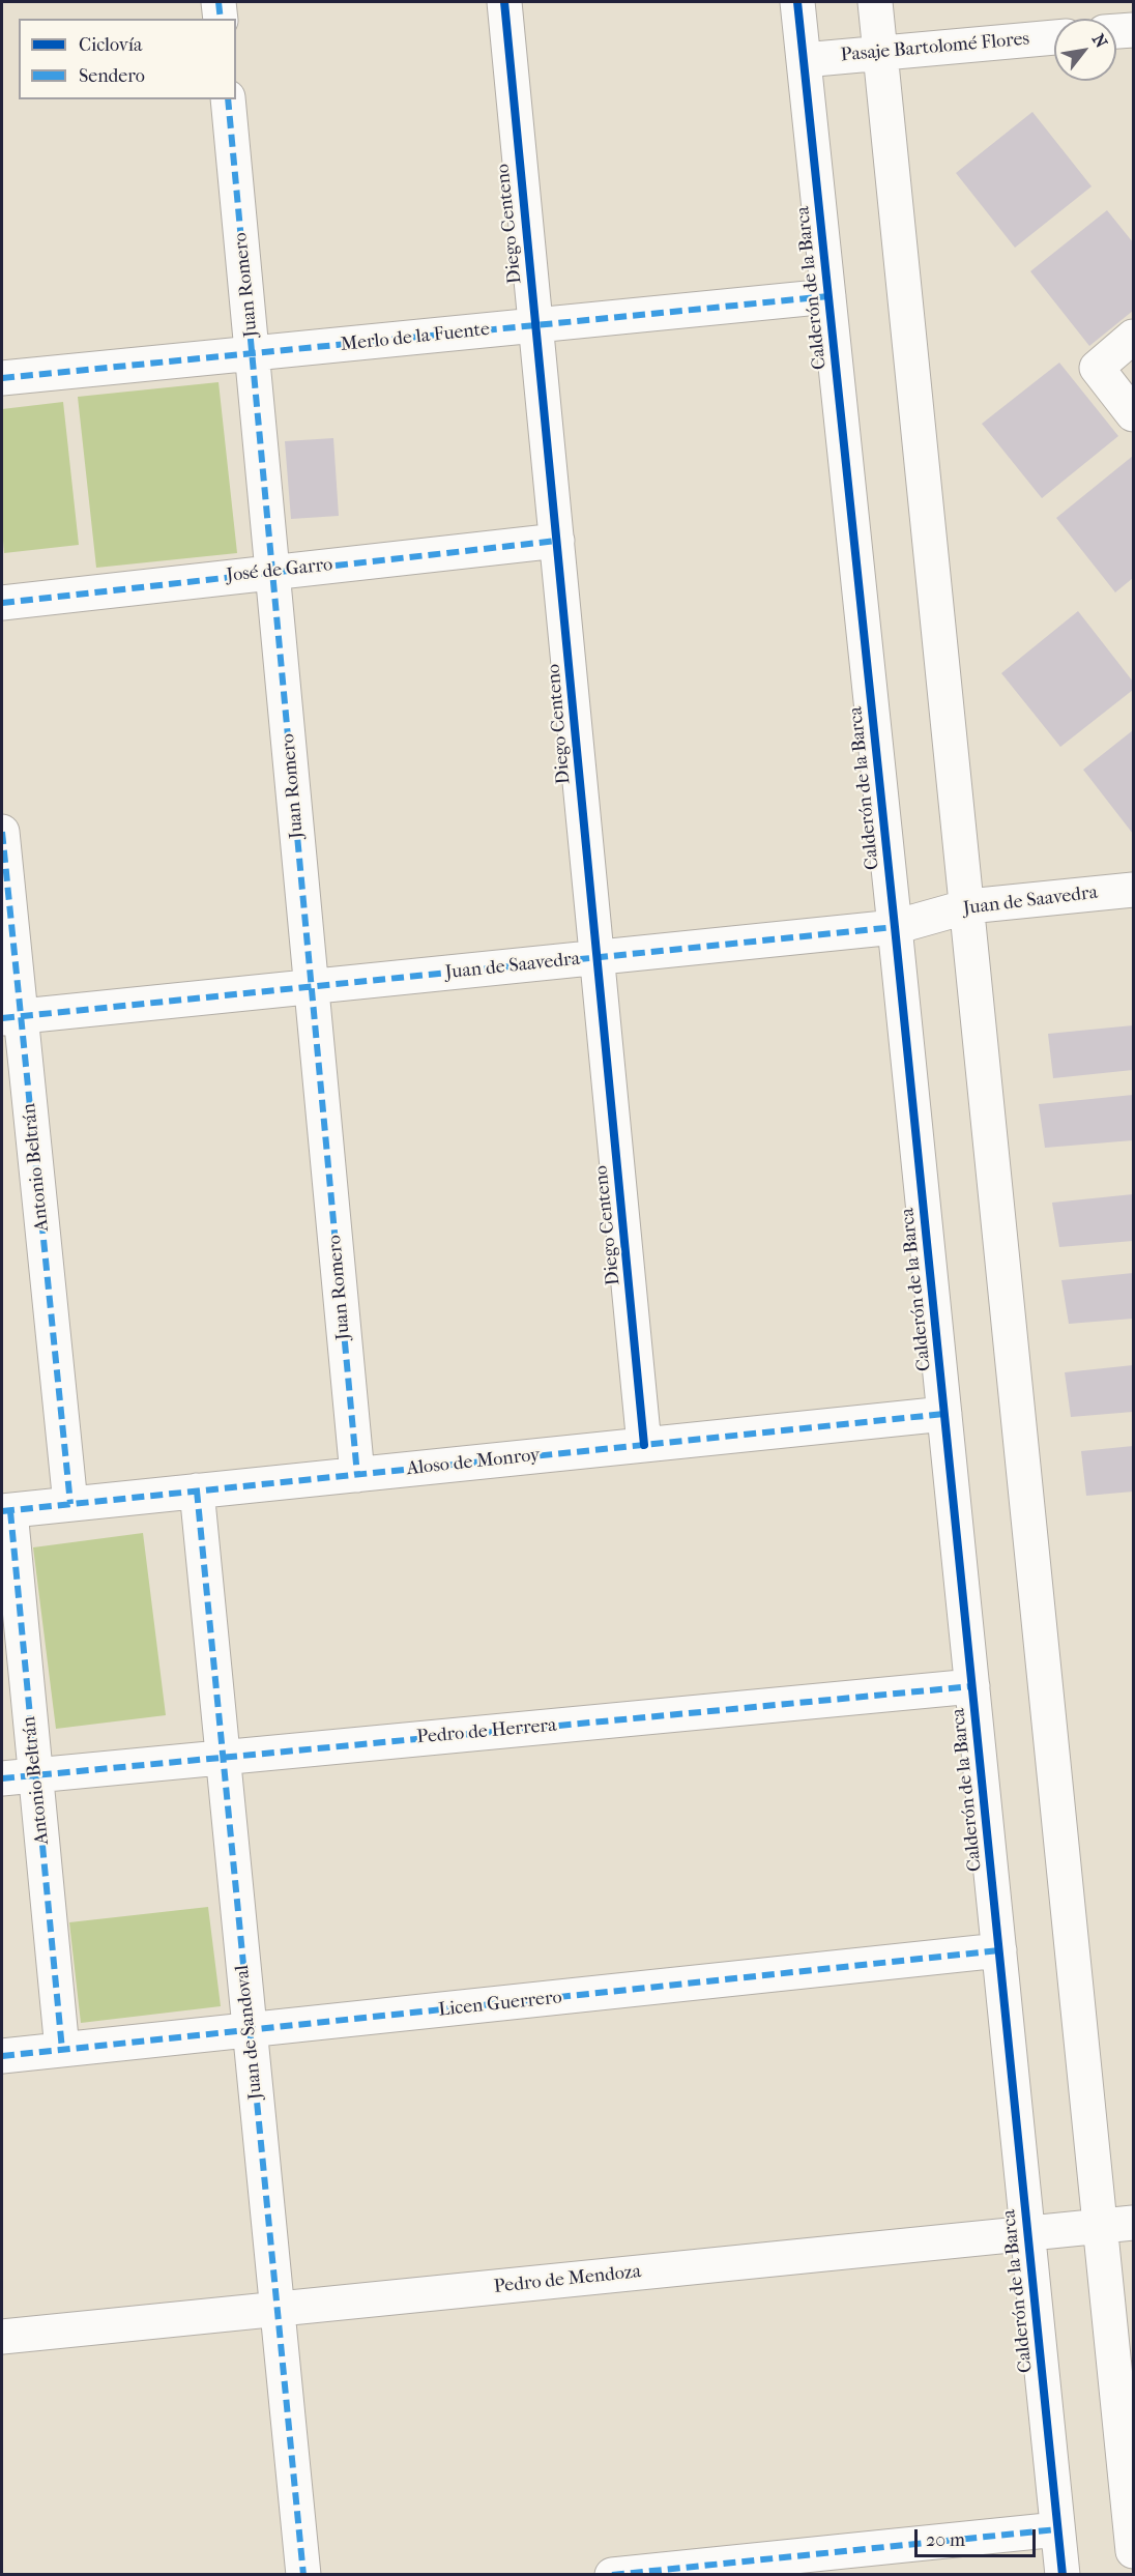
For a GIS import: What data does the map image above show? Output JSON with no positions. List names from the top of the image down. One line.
{"streets":{"street":["Pasaje Bartolomé Flores","Diego Centeno","Juan Romero","Calderón de la Barca","Merlo de la Fuente","José de Garro","Juan de Saavedra","Antonio Beltrán","Aloso de Monroy","Pedro de Herrera","Licen Guerrero","Juan de Sandoval","Pedro de Mendoza"]},"crossings":[["Pasaje Bartolomé Flores","Calderón de la Barca"],["Diego Centeno","Merlo de la Fuente"],["Diego Centeno","José de Garro"],["Diego Centeno","Juan de Saavedra"],["Diego Centeno","Aloso de Monroy"],["Juan Romero","Merlo de la Fuente"],["Juan Romero","José de Garro"],["Juan Romero","Juan de Saavedra"],["Juan Romero","Aloso de Monroy"],["Calderón de la Barca","Merlo de la Fuente"],["Calderón de la Barca","Juan de Saavedra"],["Calderón de la Barca","Aloso de Monroy"],["Calderón de la Barca","Pedro de Herrera"],["Calderón de la Barca","Licen Guerrero"],["Calderón de la Barca","Pedro de Mendoza"],["Juan de Saavedra","Antonio Beltrán"],["Antonio Beltrán","Aloso de Monroy"],["Antonio Beltrán","Pedro de Herrera"],["Antonio Beltrán","Licen Guerrero"],["Aloso de Monroy","Juan de Sandoval"],["Pedro de Herrera","Juan de Sandoval"],["Licen Guerrero","Juan de Sandoval"],["Juan de Sandoval","Pedro de Mendoza"]],"legend":["Ciclovía","Sendero"],"scale_bar":"20 m","north":"top right"}
